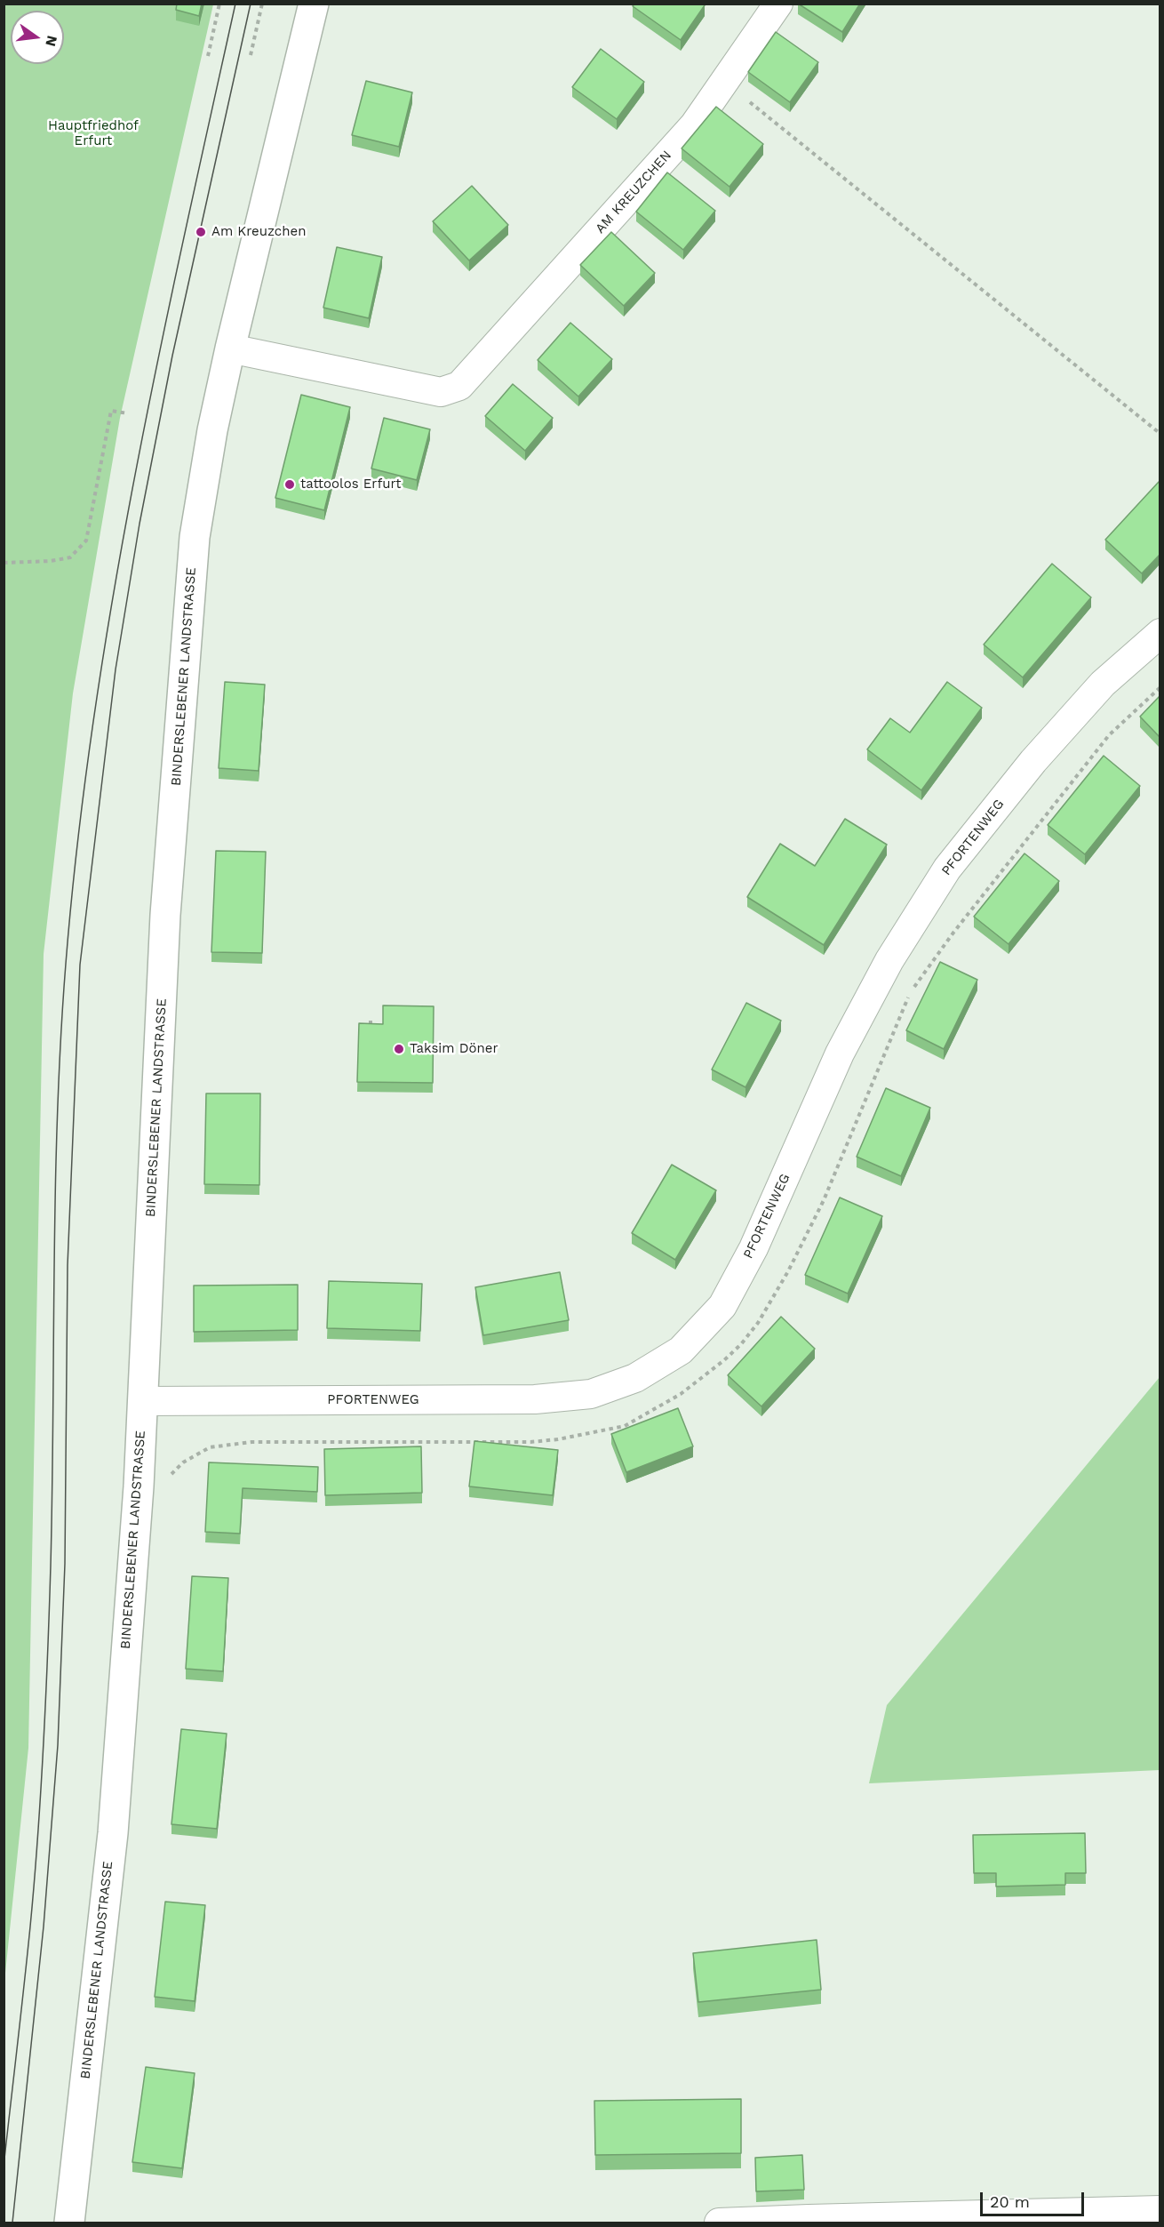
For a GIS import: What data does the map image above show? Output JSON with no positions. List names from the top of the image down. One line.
{"streets":{"main road":["BINDERSLEBENER LANDSTRASSE"],"street":["AM KREUZCHEN","PFORTENWEG"]},"crossings":[["AM KREUZCHEN","BINDERSLEBENER LANDSTRASSE"],["BINDERSLEBENER LANDSTRASSE","PFORTENWEG"]],"parks":["Hauptfriedhof Erfurt"],"places":["Am Kreuzchen","tattoolos Erfurt","Taksim Döner"],"scale_bar":"20 m","north":"right"}
